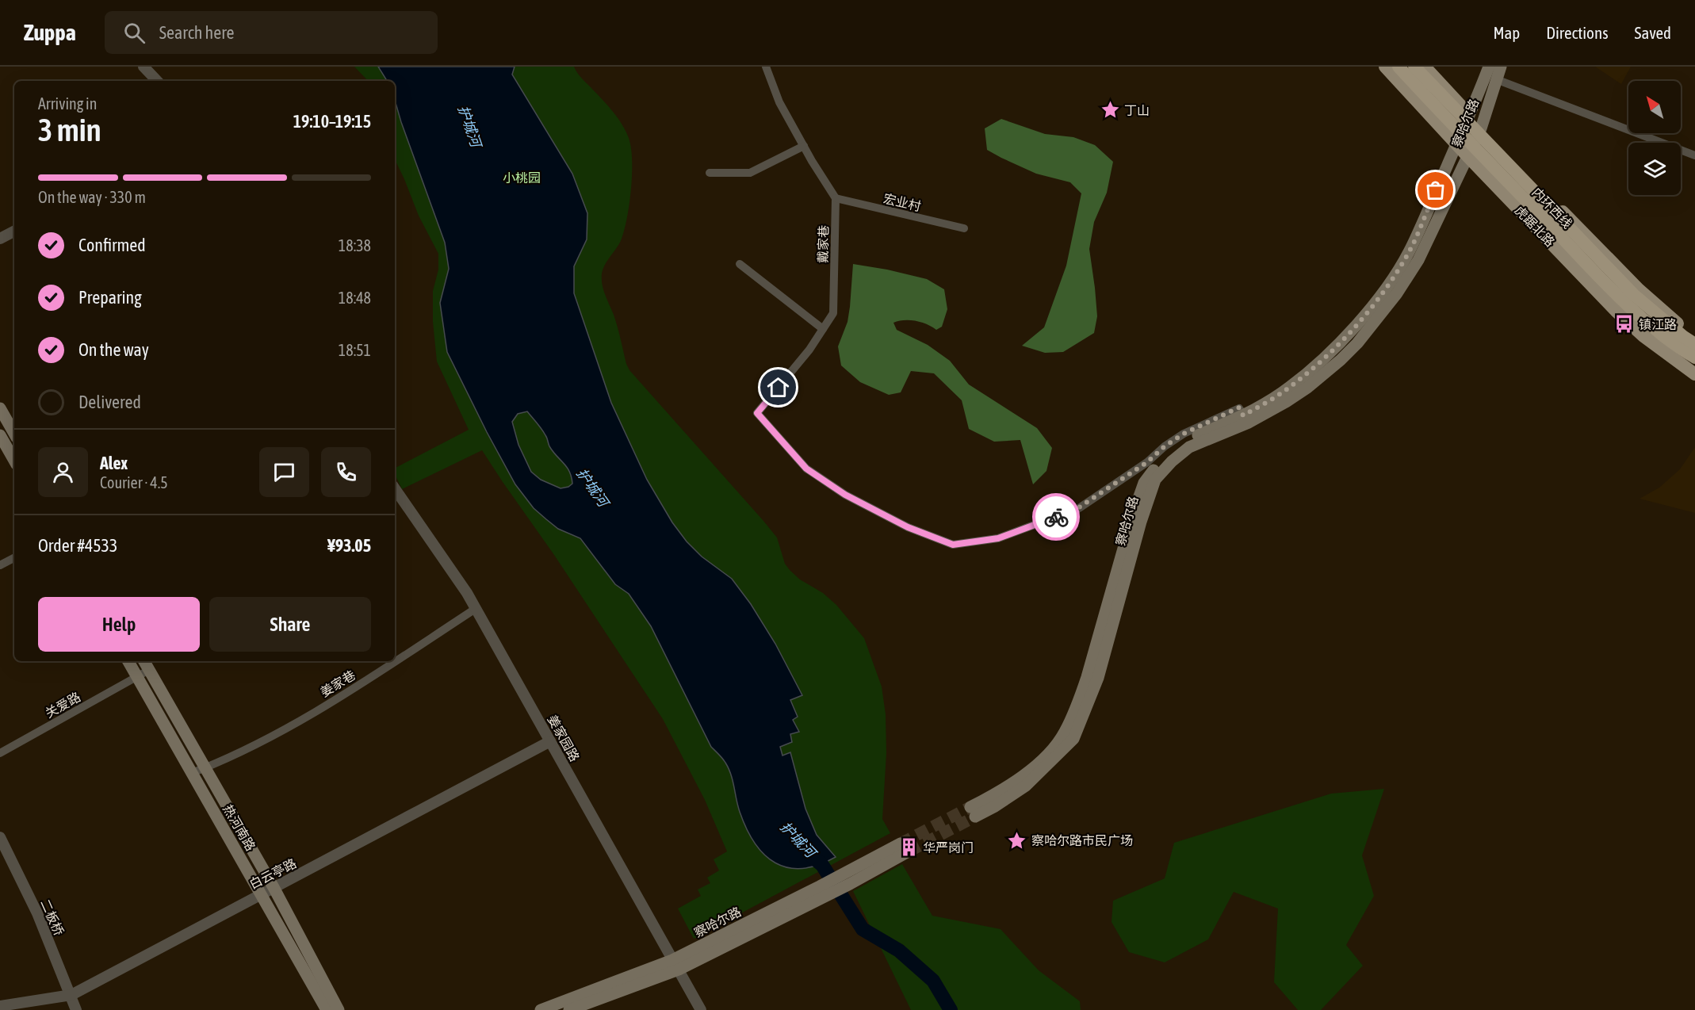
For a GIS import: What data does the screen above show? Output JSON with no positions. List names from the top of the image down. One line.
{"streets":{"highway":["内环西线"],"main road":["察哈尔路","虎踞北路","热河南路"],"street":["宏业村","戴家巷","姜家巷","关爱路","姜家园路","白云亭路","二板桥"]},"crossings":[["察哈尔路","虎踞北路"],["察哈尔路","戴家巷"],["察哈尔路","姜家园路"],["宏业村","戴家巷"],["姜家巷","姜家园路"],["姜家巷","热河南路"],["关爱路","热河南路"],["姜家园路","白云亭路"],["热河南路","白云亭路"],["白云亭路","二板桥"]],"water":["护城河"],"parks":["小桃园"],"places":{"place":["丁山","察哈尔路市民广场"],"bus stop":["镇江路"],"building":["华严岗门"]},"north":"top left","page":{"header":"Zuppa","search":"Search here","nav":["Map","Directions","Saved"],"heading":["3 min","Arriving in","19:10–19:15"],"panel":["Alex","Courier · 4.5","Order #4533","¥93.05"],"bar":"On the way · 330 m","list":[["Confirmed","18:38"],["Preparing","18:48"],["On the way","18:51"],"Delivered"],"buttons":["Help","Share"]}}
